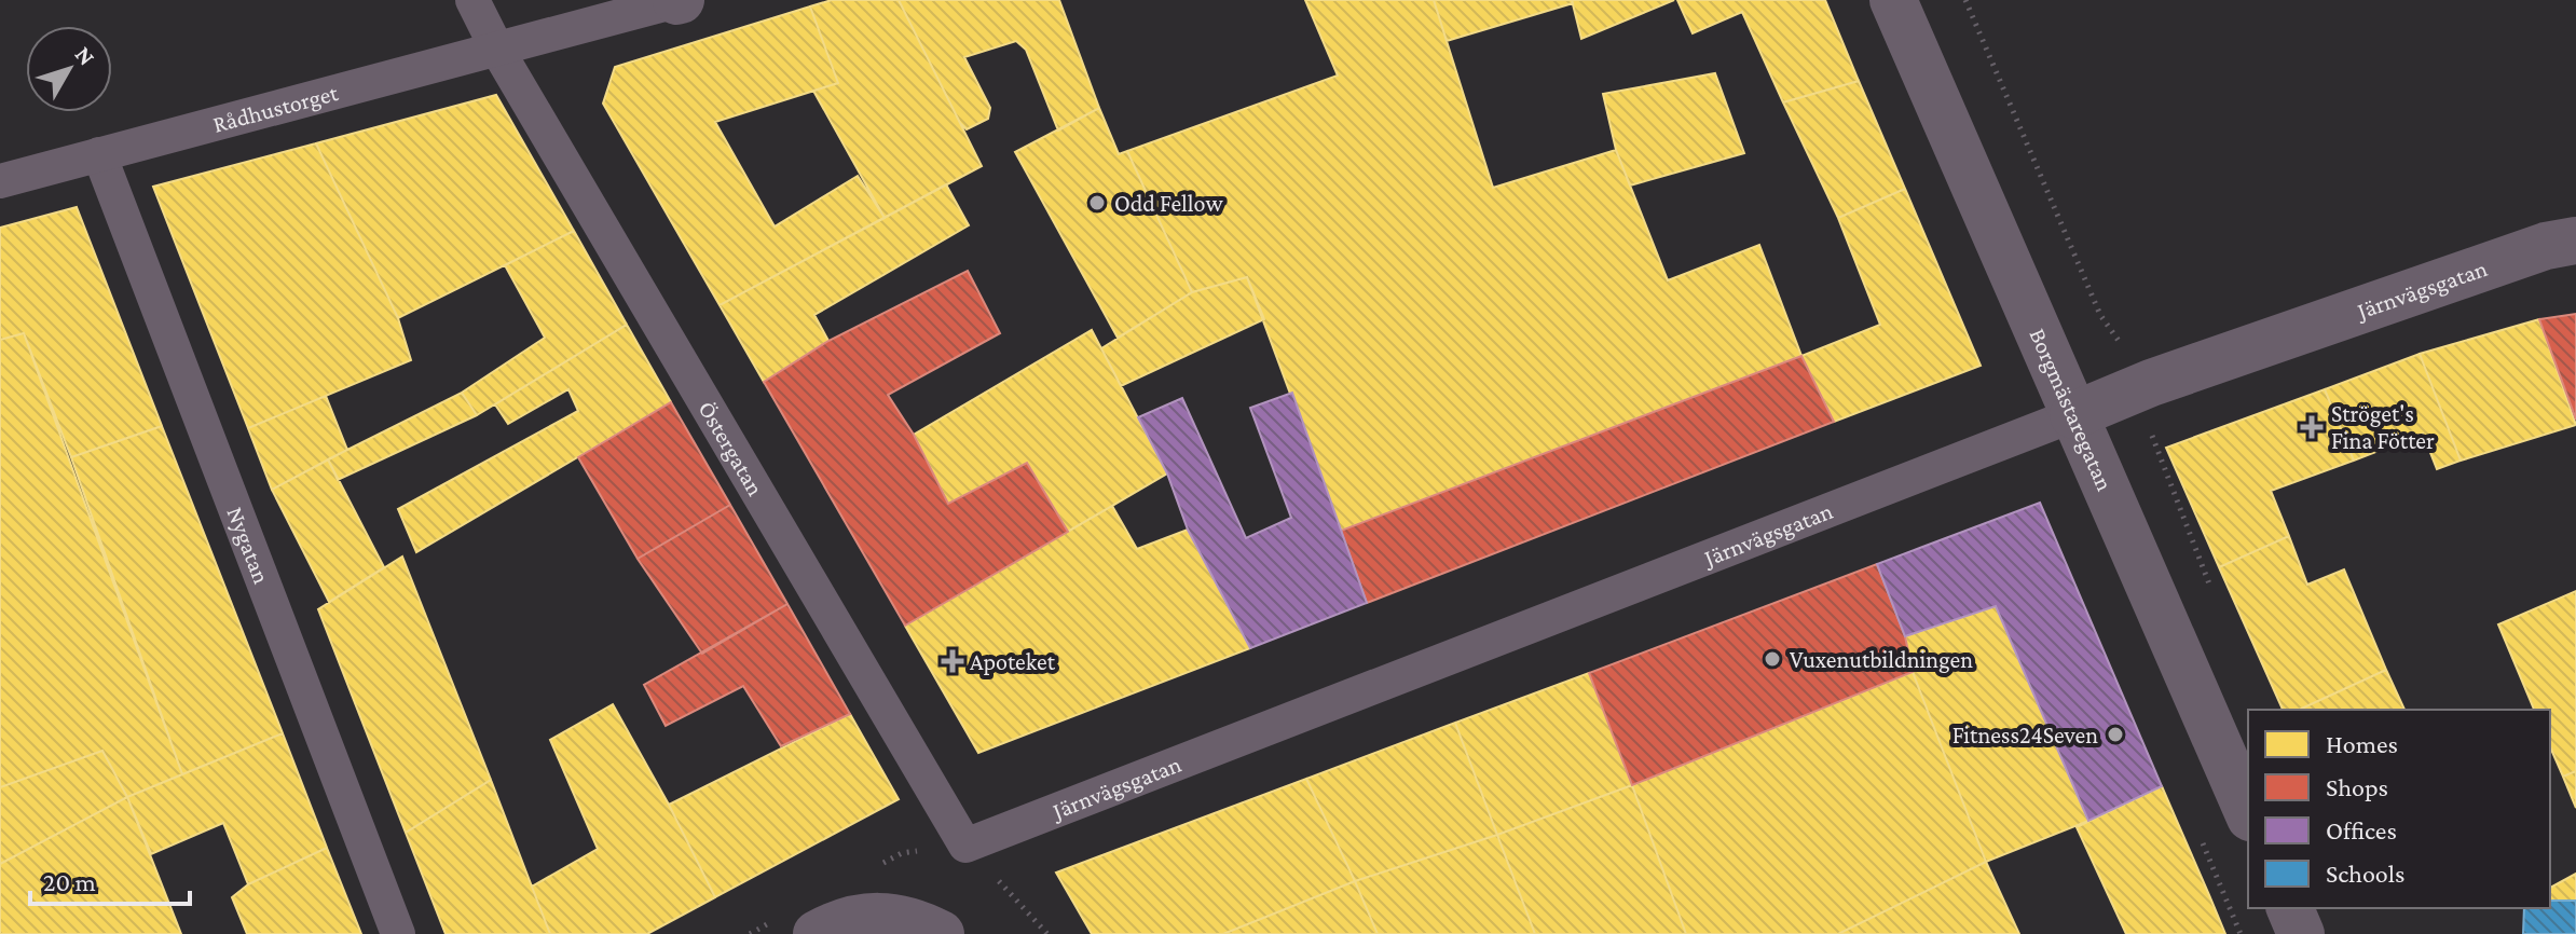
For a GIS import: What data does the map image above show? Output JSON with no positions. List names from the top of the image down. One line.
{"streets":{"street":["Rådhustorget","Järnvägsgatan","Borgmästaregatan","Östergatan","Nygatan"]},"crossings":[["Rådhustorget","Östergatan"],["Rådhustorget","Nygatan"],["Järnvägsgatan","Borgmästaregatan"],["Järnvägsgatan","Östergatan"]],"places":{"other":["Odd Fellow","Vuxenutbildningen","Fitness24Seven"],"health":["Ströget's Fina Fötter","Apoteket"]},"legend":["Homes","Shops","Offices","Schools"],"scale_bar":"20 m","north":"top right"}
